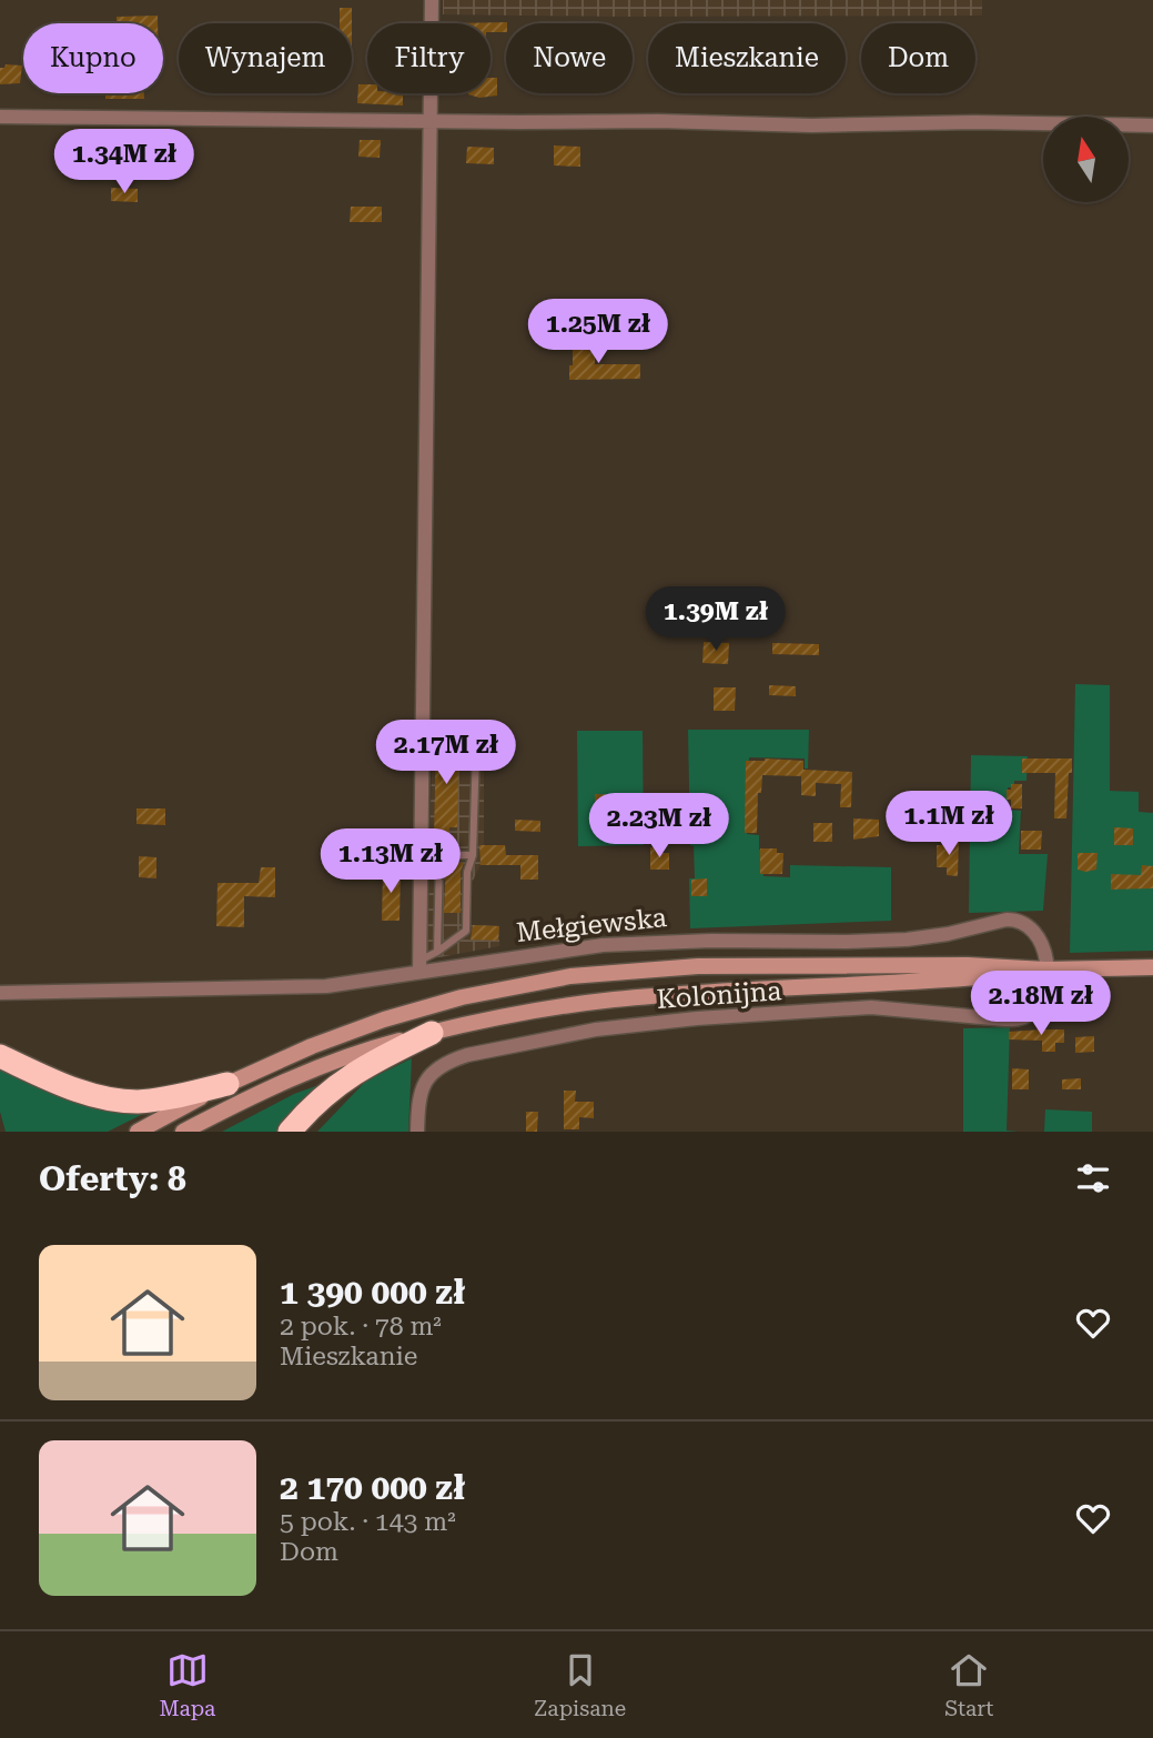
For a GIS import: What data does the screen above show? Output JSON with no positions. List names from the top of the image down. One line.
{"streets":{"street":["Mełgiewska","Kolonijna"]},"crossings":[["Mełgiewska","Kolonijna"]],"north":"top","page":{"chip":["Kupno","Wynajem","Filtry","Nowe","Mieszkanie","Dom"],"price":["1.34M zł","1.25M zł","1.39M zł","2.17M zł","1.1M zł","2.23M zł","1.13M zł","2.18M zł"],"heading":"Oferty: 8","list":[{"name":"1 390 000 zł","note":"2 pok. · 78 m² · Mieszkanie"},{"name":"2 170 000 zł","note":"5 pok. · 143 m² · Dom"}],"tabs":["Mapa","Zapisane","Start"]}}
